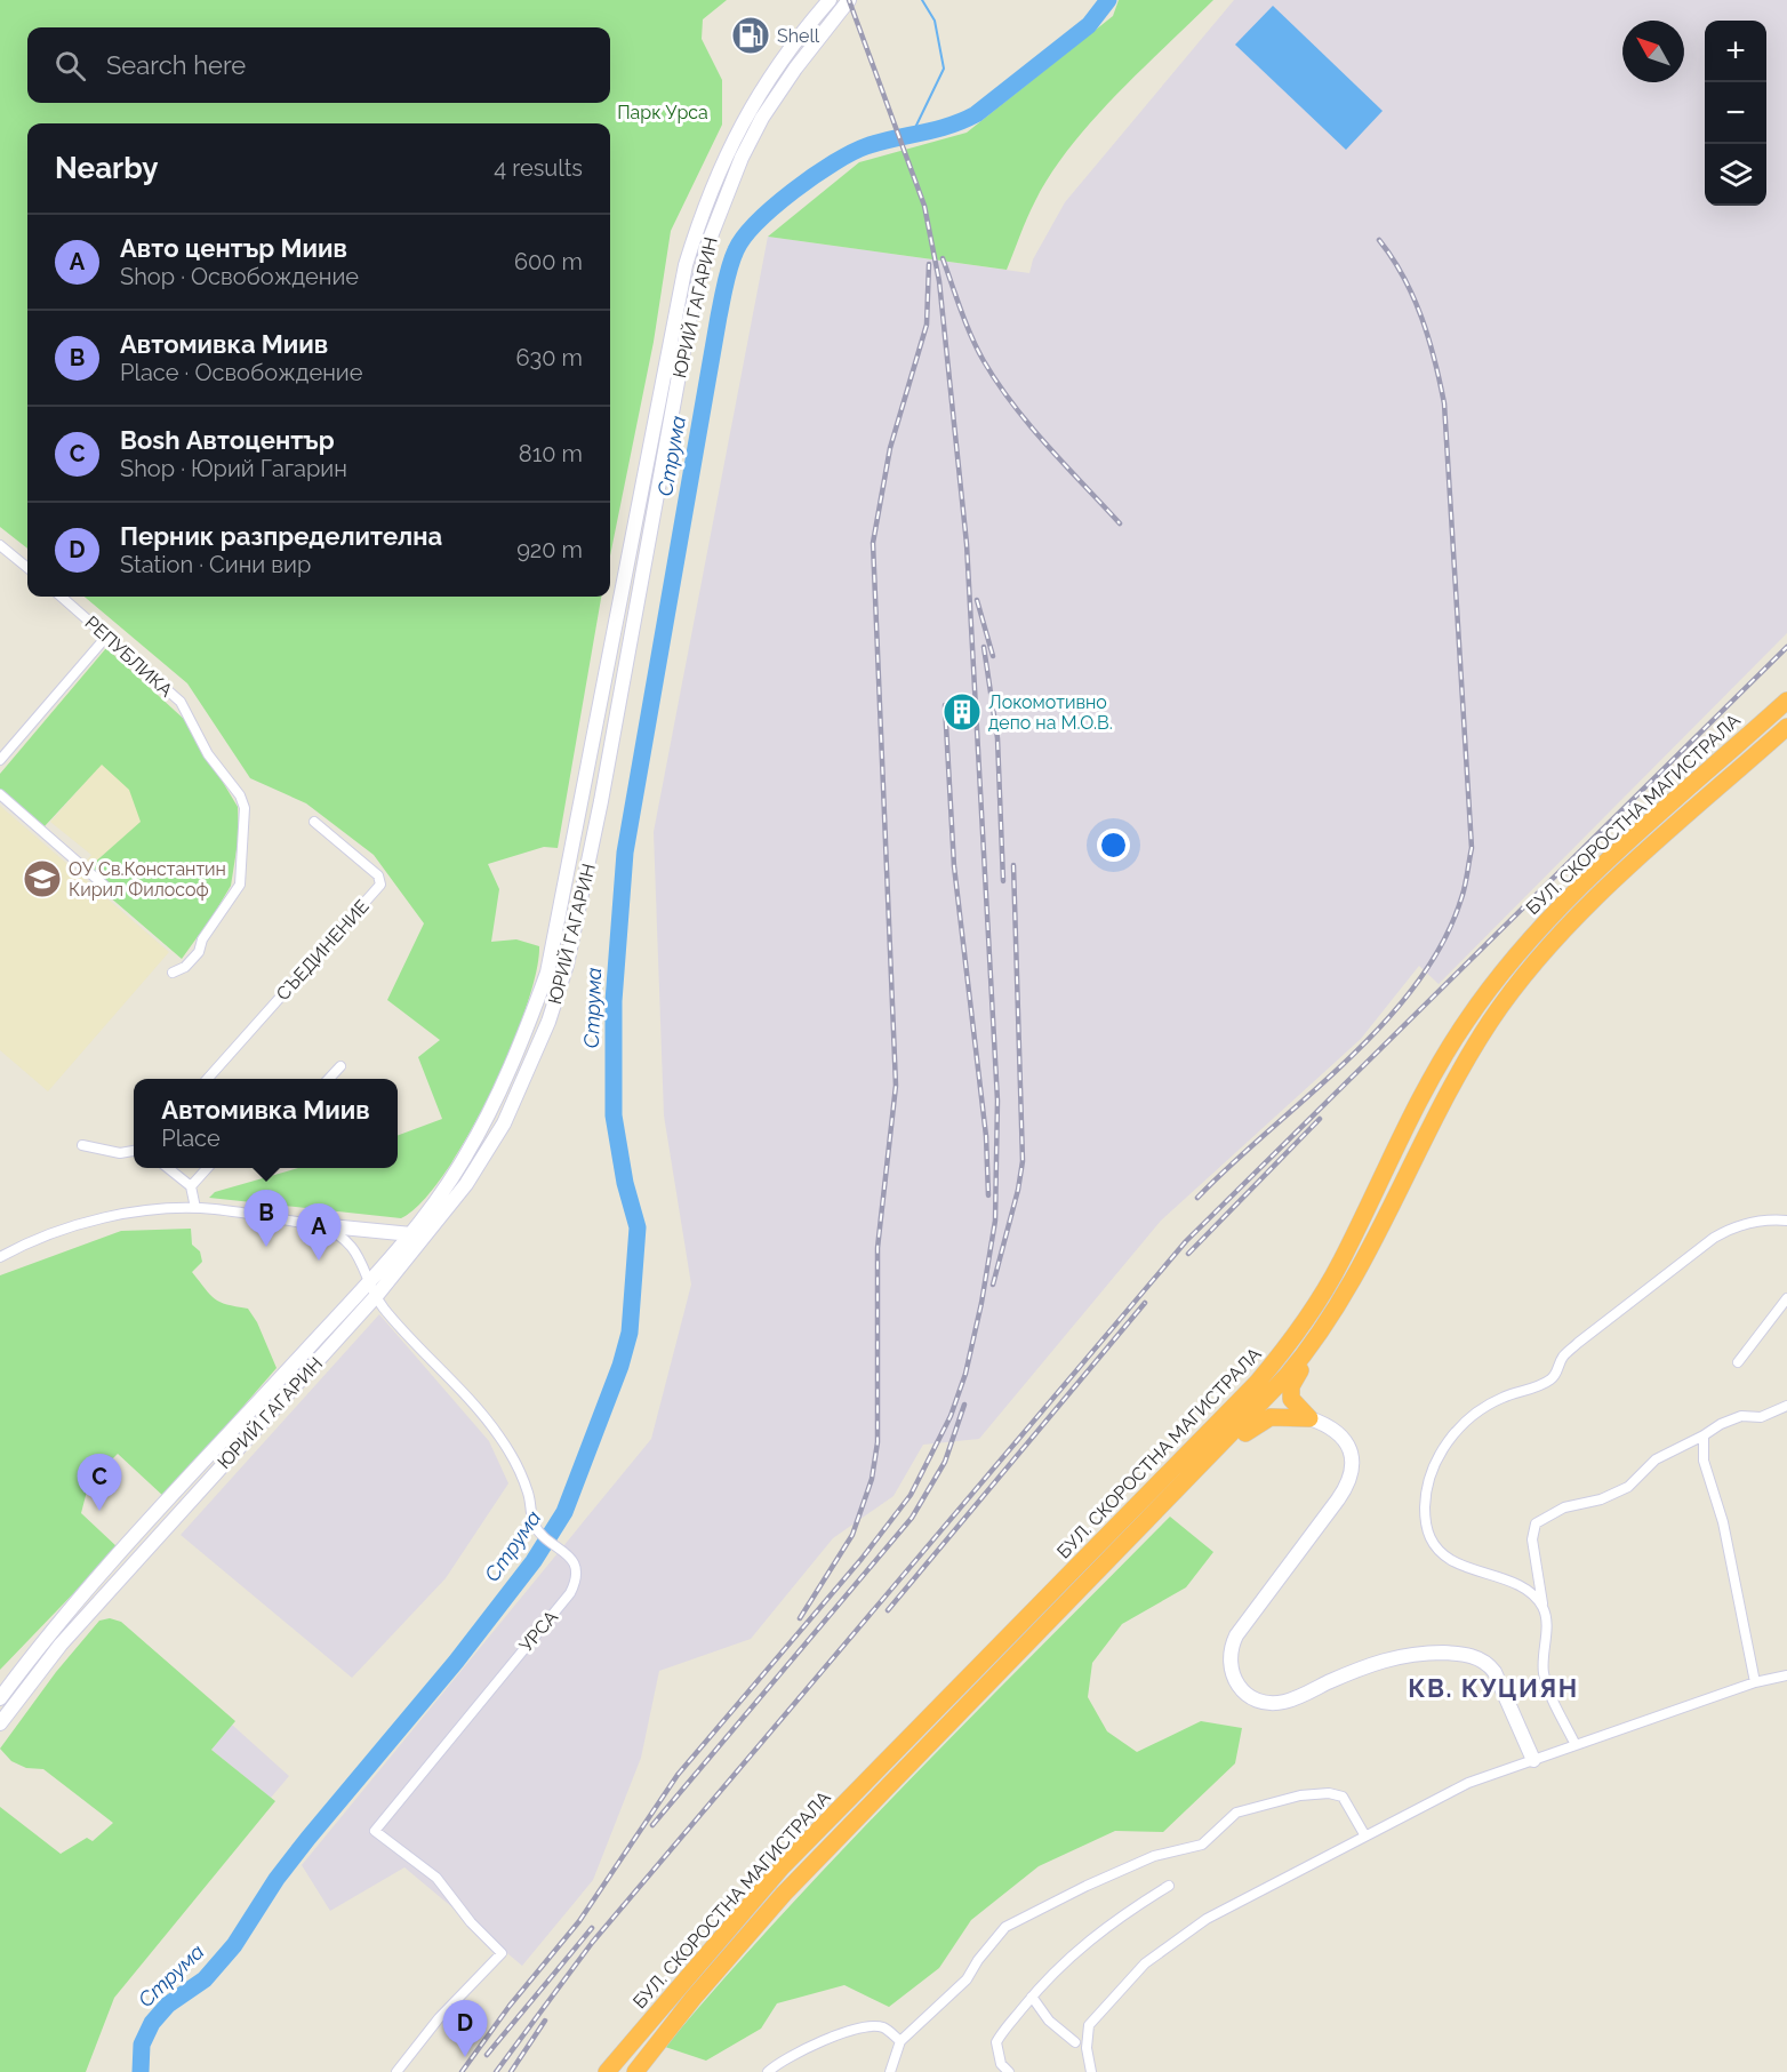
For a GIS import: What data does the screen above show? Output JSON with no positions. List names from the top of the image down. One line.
{"streets":{"highway":["БУЛ. СКОРОСТНА МАГИСТРАЛА"],"street":["ЮРИЙ ГАГАРИН","РЕПУБЛИКА","СЪЕДИНЕНИЕ","УРСА"]},"crossings":[["ЮРИЙ ГАГАРИН","УРСА"]],"districts":["КВ. КУЦИЯН"],"water":["Струма"],"parks":["Парк Урса"],"places":{"fuel station":["Shell"],"building":["Локомотивно депо на М.О.В."],"school or university":["ОУ Св.Константин Кирил Философ"]},"north":"top left","page":{"map_buttons":["+","−"],"search":"Search here","heading":["Nearby","4 results"],"list":[{"mark":"A","name":"Авто център Миив","note":"Shop · Освобождение","value":"600 m"},{"mark":"B","name":"Автомивка Миив","note":"Place · Освобождение","value":"630 m"},{"mark":"C","name":"Bosh Автоцентър","note":"Shop · Юрий Гагарин","value":"810 m"},{"mark":"D","name":"Перник разпределителна","note":"Station · Сини вир","value":"920 m"}],"popup":["Автомивка Миив","Place"],"pins":["B","A","C","D"]}}
